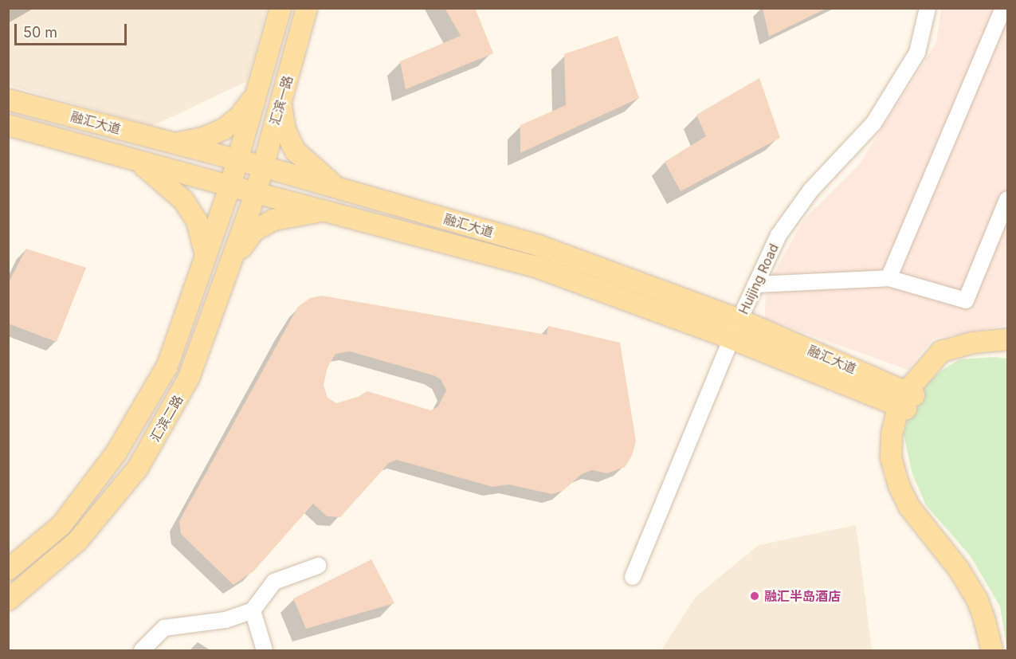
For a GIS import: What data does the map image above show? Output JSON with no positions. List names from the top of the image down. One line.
{"streets":{"main road":["汇滨一路","融汇大道","汇滨二路"],"street":["Huijing Road"]},"crossings":[["汇滨一路","融汇大道"],["汇滨一路","汇滨二路"],["融汇大道","Huijing Road"],["融汇大道","汇滨二路"]],"places":["融汇半岛酒店"],"scale_bar":"50 m"}
